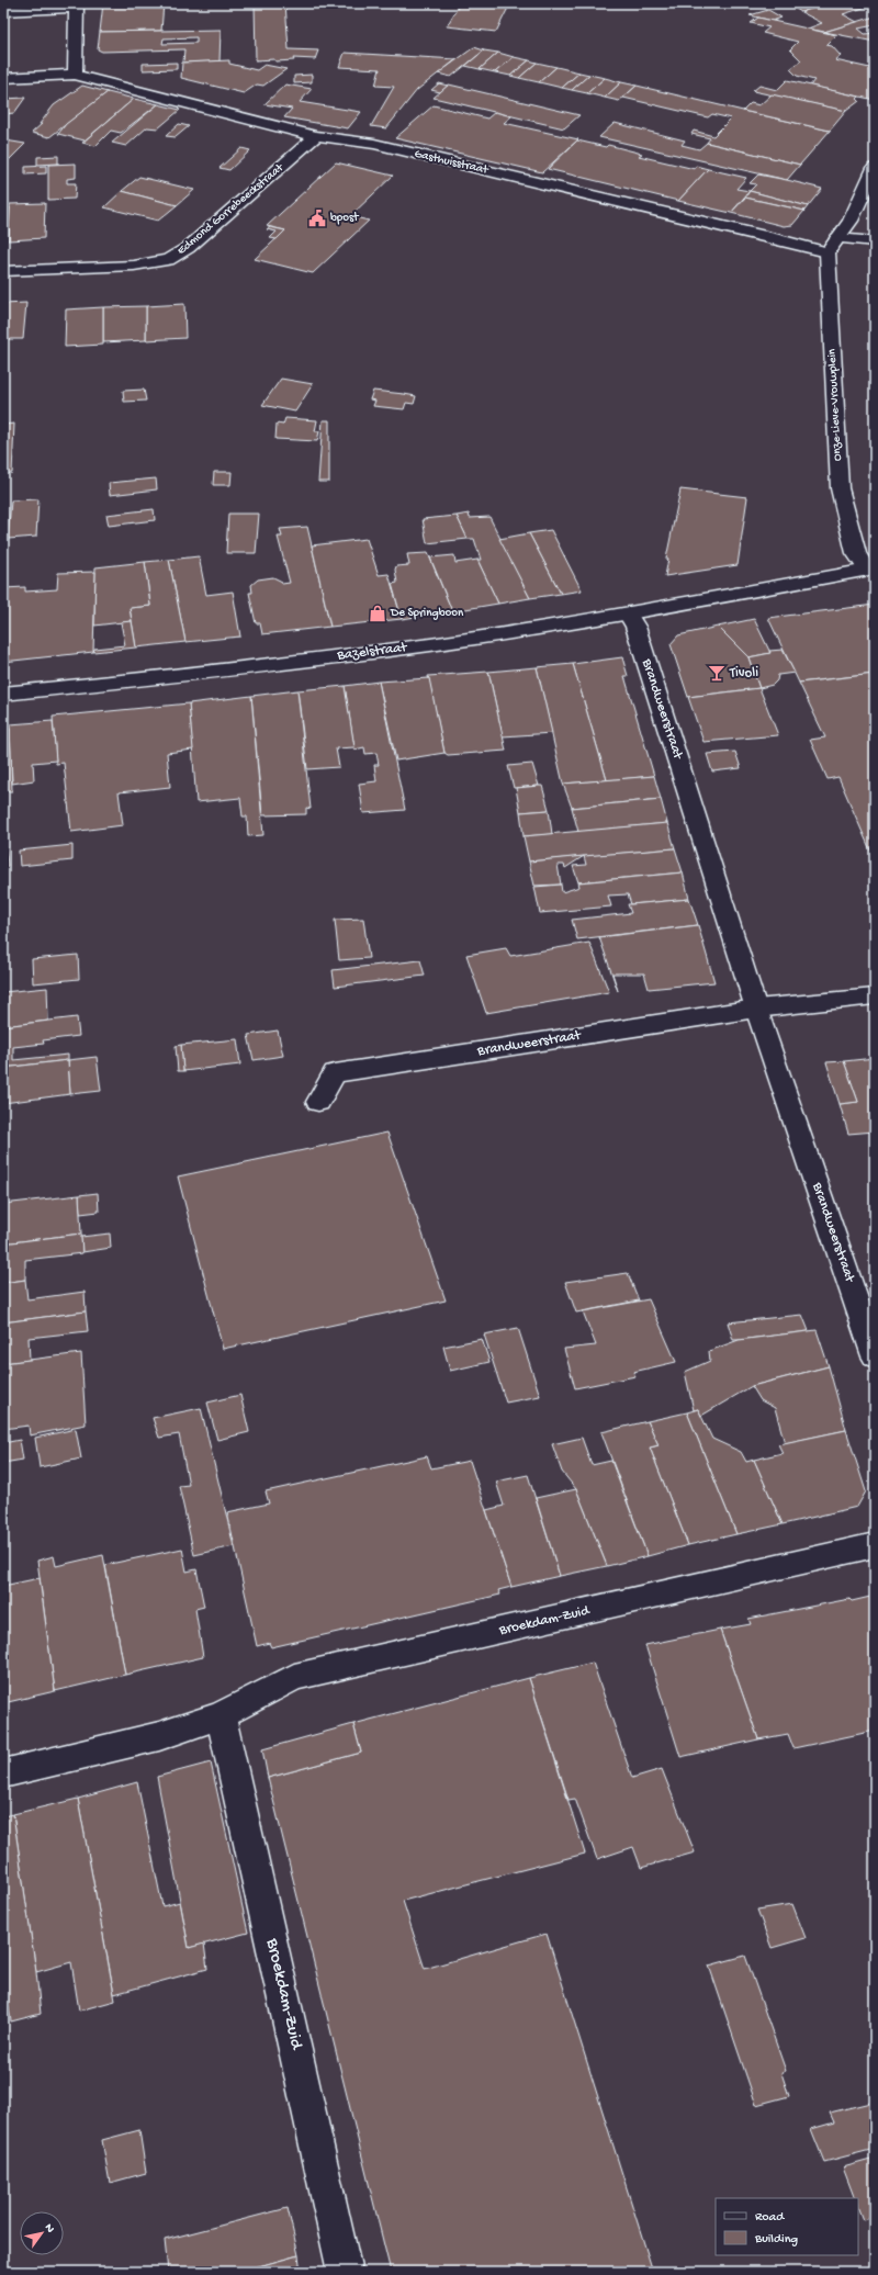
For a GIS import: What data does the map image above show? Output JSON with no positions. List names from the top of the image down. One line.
{"streets":{"street":["Gasthuisstraat","Edmond Gorrebeeckstraat","Onze-Lieve-Vrouwplein","Bazelstraat","Brandweerstraat","Broekdam-Zuid"]},"crossings":[["Gasthuisstraat","Edmond Gorrebeeckstraat"],["Gasthuisstraat","Onze-Lieve-Vrouwplein"],["Onze-Lieve-Vrouwplein","Bazelstraat"],["Bazelstraat","Brandweerstraat"]],"places":{"public building":["bpost"],"shop":["De Springboon"],"bar":["Tivoli"]},"legend":["Road","Building"],"north":"top right"}
